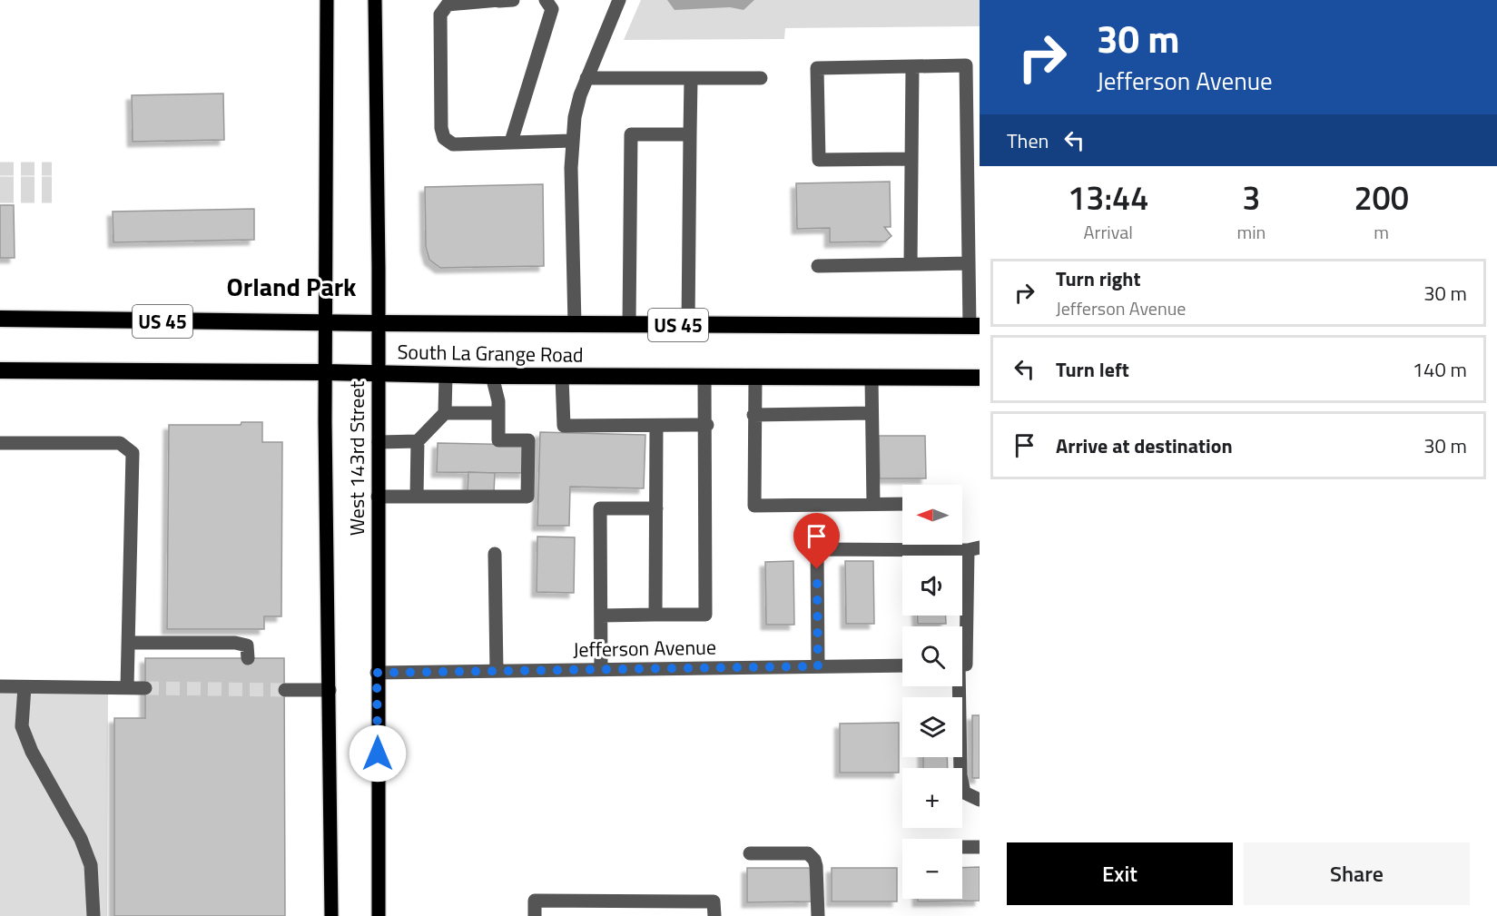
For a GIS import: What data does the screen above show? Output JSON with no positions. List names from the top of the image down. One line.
{"streets":{"highway":["US 45","South La Grange Road"],"main road":["West 143rd Street"],"street":["Jefferson Avenue"]},"crossings":[["South La Grange Road","West 143rd Street"],["West 143rd Street","Jefferson Avenue"]],"districts":["Orland Park"],"north":"left","page":{"turn":["30 m","Jefferson Avenue"],"then":"Then","eta":["13:44","Arrival","3","min","200","m"],"list":[{"name":"Turn right","note":"Jefferson Avenue","value":"30 m"},{"name":"Turn left","value":"140 m"},{"name":"Arrive at destination","value":"30 m"}],"map_buttons":["+","−"],"buttons":["Exit","Share"]}}
